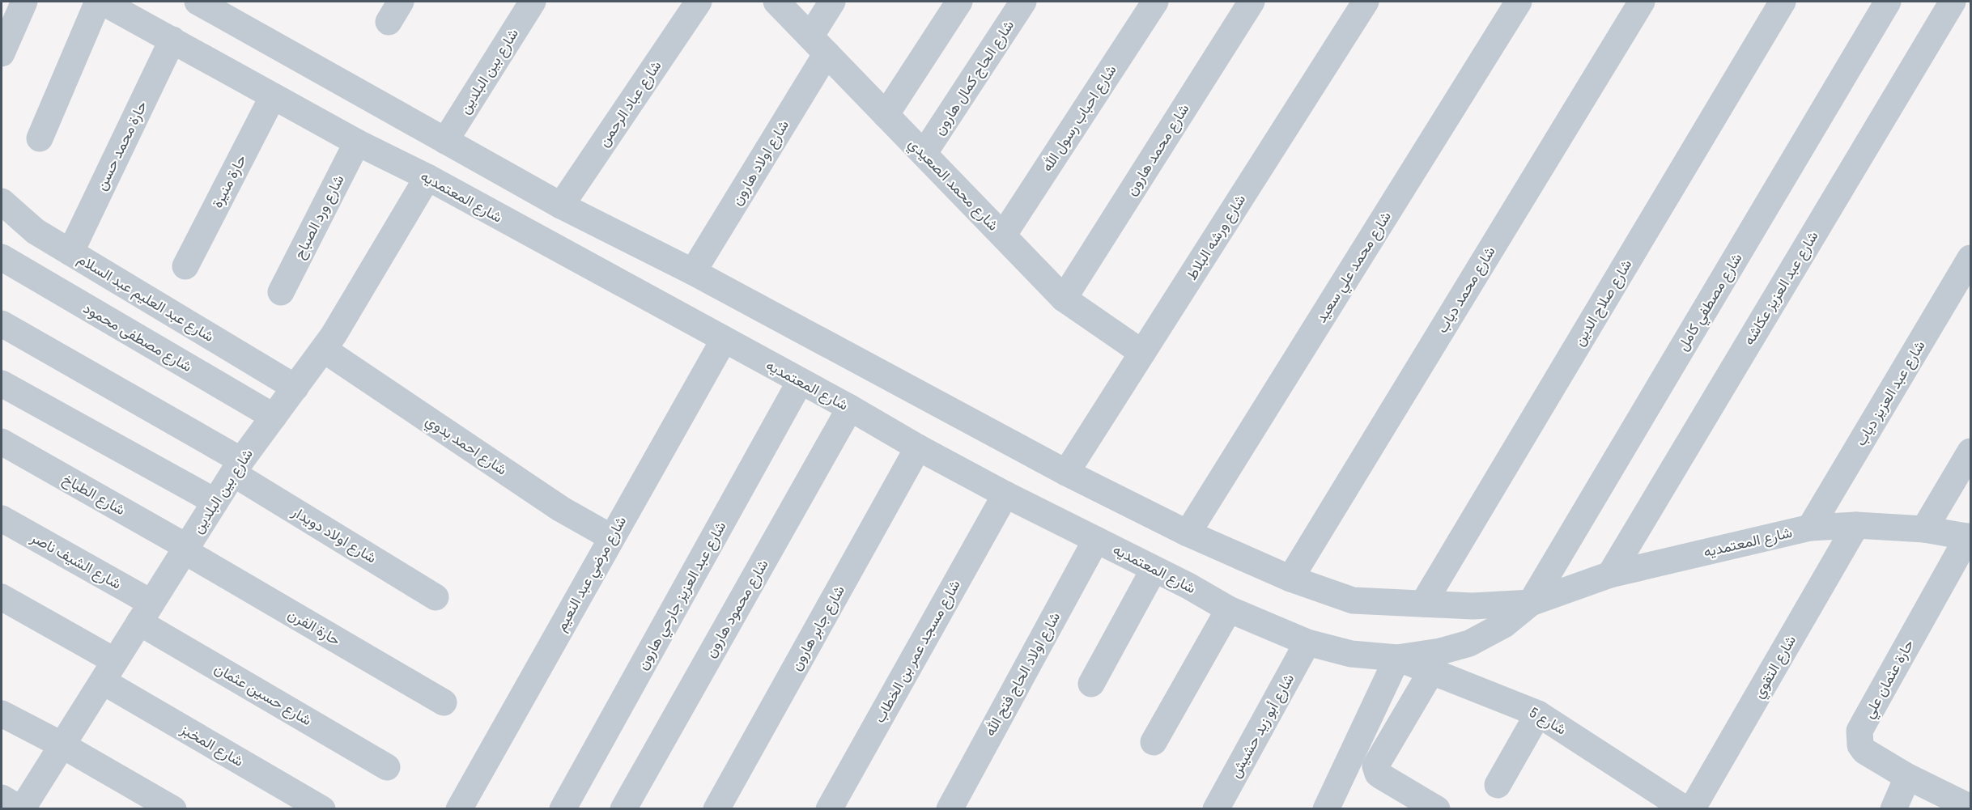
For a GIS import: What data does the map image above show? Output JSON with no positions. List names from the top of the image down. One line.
{"streets":{"street":["شارع بين البلدين","شارع الحاج كمال هارون","شارع عباد الرحمن","شارع احباب رسول الله","حارة محمد حسن","شارع محمد هارون","شارع اولاد هارون","حارة منيرة","شارع محمد الصعيدي","شارع المعتمديه","شارع ورد الصباح","شارع ورشه البلاط","شارع محمد علي سعيد","شارع عبد العزيز عكاشه","شارع محمد دياب","شارع عبد العليم عبد السلام","شارع مصطفي كامل","شارع صلاح الدين","شارع مصطفى محمود","شارع عبد العزيز دياب","شارع احمد بدوي","شارع الطباخ","شارع اولاد دويدار","شارع الشيف ناصر","شارع مرضي عبد النعيم","شارع عبد العزيز جارحي هارون","شارع محمود هارون","حارة الفرن","شارع جابر هارون","شارع مسجد عمر بن الخطاب","شارع التقوي","شارع اولاد الحاج فتح الله","حارة عثمان علي","شارع حسين عثمان","شارع 5","شارع أبو زيد حشيش","شارع المخبز"]},"crossings":[["شارع بين البلدين","شارع المعتمديه"],["شارع بين البلدين","شارع عبد العليم عبد السلام"],["شارع بين البلدين","شارع مصطفى محمود"],["شارع بين البلدين","شارع احمد بدوي"],["شارع بين البلدين","شارع الطباخ"],["شارع بين البلدين","شارع اولاد دويدار"],["شارع بين البلدين","شارع الشيف ناصر"],["شارع بين البلدين","حارة الفرن"],["شارع بين البلدين","شارع حسين عثمان"],["شارع بين البلدين","شارع المخبز"],["شارع الحاج كمال هارون","شارع محمد الصعيدي"],["شارع عباد الرحمن","شارع المعتمديه"],["شارع احباب رسول الله","شارع محمد الصعيدي"],["حارة محمد حسن","شارع المعتمديه"],["حارة محمد حسن","شارع عبد العليم عبد السلام"],["شارع محمد هارون","شارع محمد الصعيدي"],["شارع اولاد هارون","شارع محمد الصعيدي"],["شارع اولاد هارون","شارع المعتمديه"],["حارة منيرة","شارع المعتمديه"],["شارع محمد الصعيدي","شارع ورشه البلاط"],["شارع المعتمديه","شارع ورد الصباح"],["شارع المعتمديه","شارع ورشه البلاط"],["شارع المعتمديه","شارع محمد علي سعيد"],["شارع المعتمديه","شارع عبد العزيز عكاشه"],["شارع المعتمديه","شارع محمد دياب"],["شارع المعتمديه","شارع مصطفي كامل"],["شارع المعتمديه","شارع صلاح الدين"],["شارع المعتمديه","شارع عبد العزيز دياب"],["شارع المعتمديه","شارع مرضي عبد النعيم"],["شارع المعتمديه","شارع عبد العزيز جارحي هارون"],["شارع المعتمديه","شارع محمود هارون"],["شارع المعتمديه","شارع جابر هارون"],["شارع المعتمديه","شارع مسجد عمر بن الخطاب"],["شارع المعتمديه","شارع التقوي"],["شارع المعتمديه","شارع اولاد الحاج فتح الله"],["شارع المعتمديه","حارة عثمان علي"],["شارع المعتمديه","شارع 5"],["شارع المعتمديه","شارع أبو زيد حشيش"],["شارع احمد بدوي","شارع مرضي عبد النعيم"],["شارع الطباخ","حارة الفرن"],["شارع الشيف ناصر","شارع حسين عثمان"]]}
